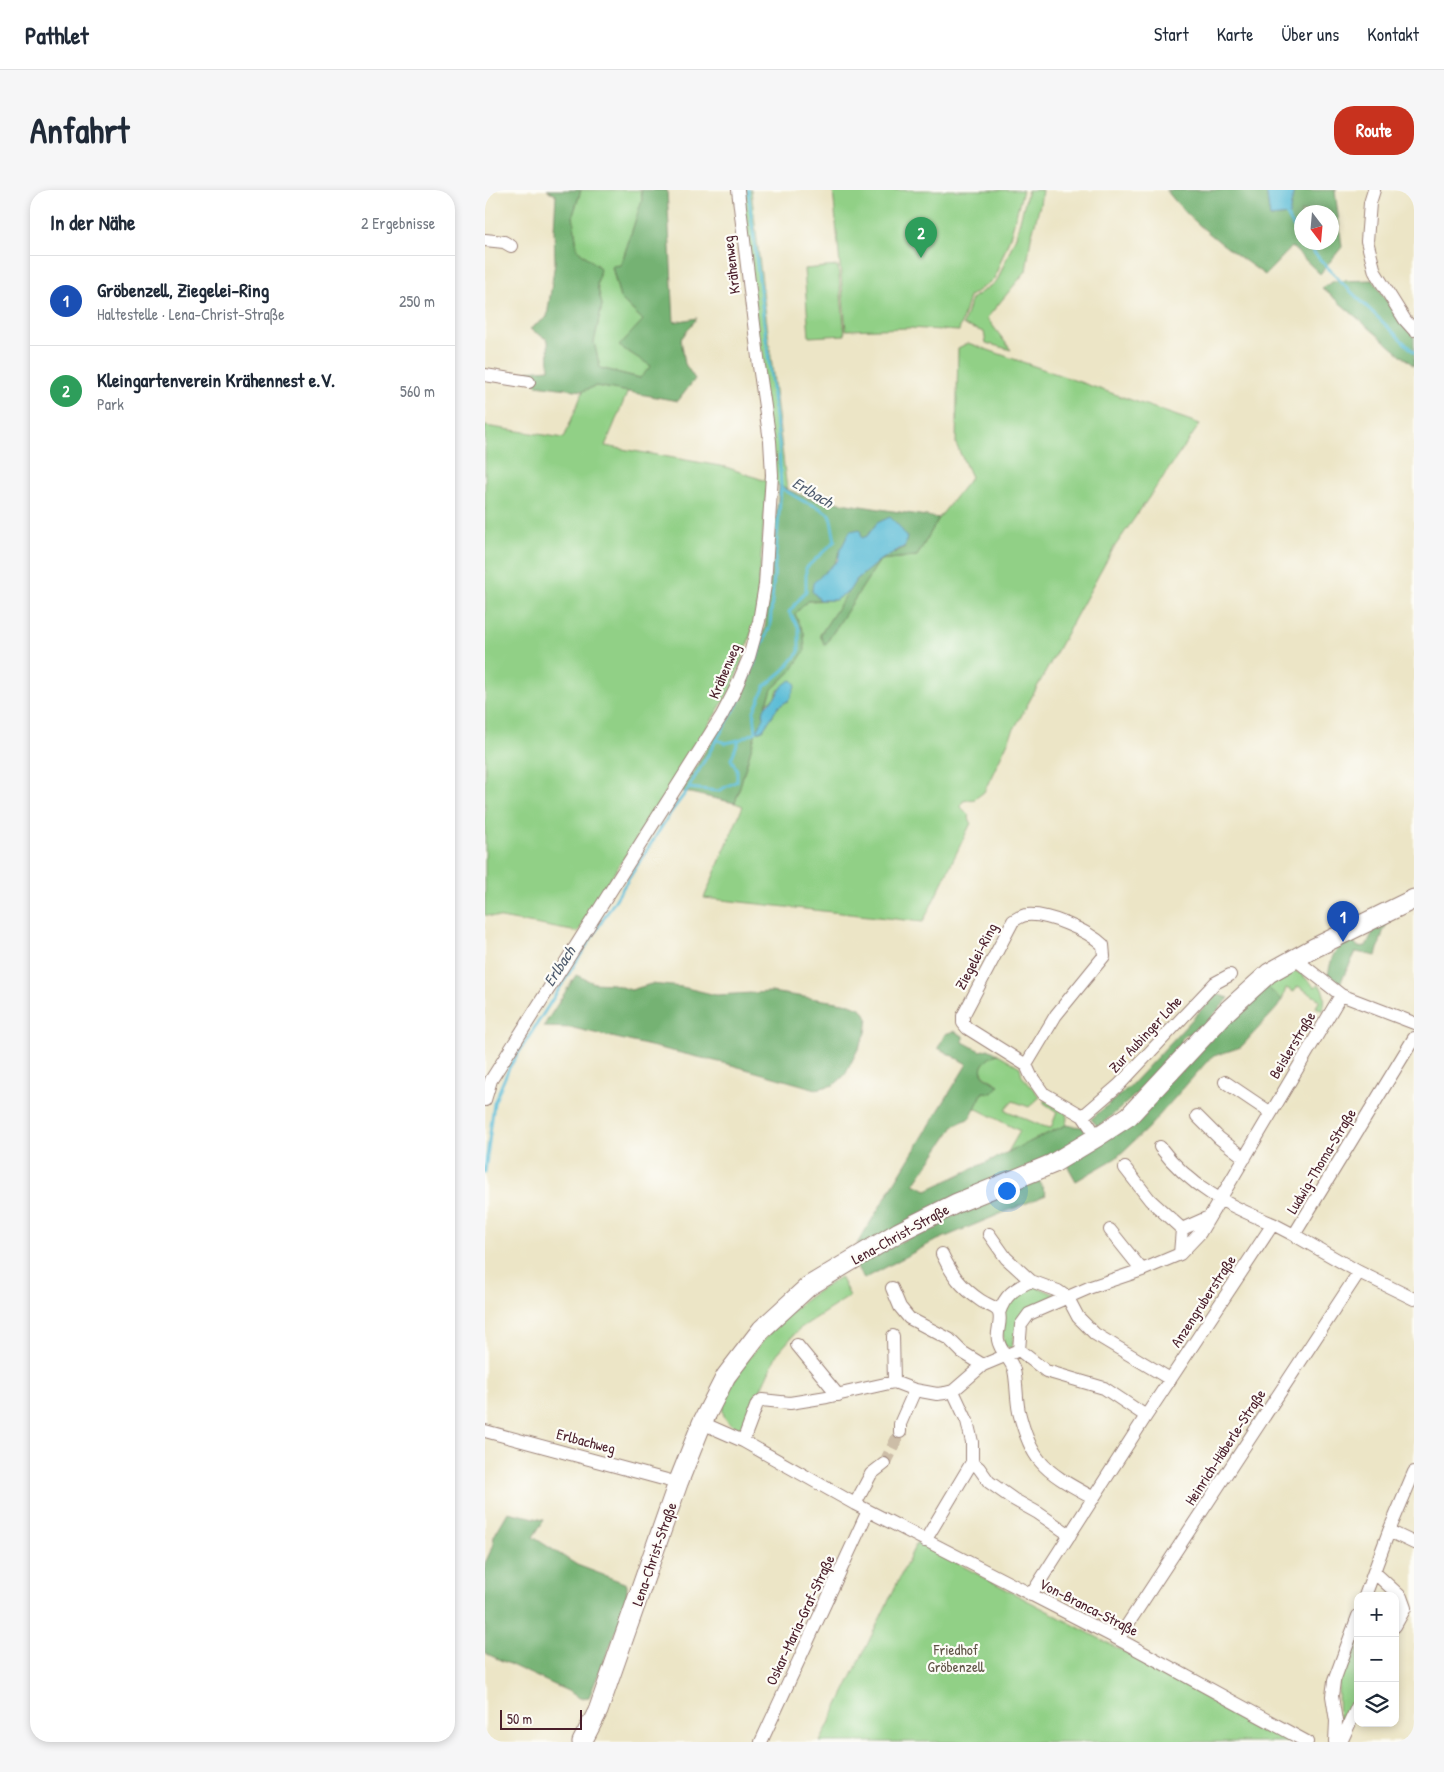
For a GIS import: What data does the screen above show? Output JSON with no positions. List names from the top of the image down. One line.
{"streets":{"street":["Krähenweg","Ziegelei-Ring","Zur Aubinger Lohe","Beislerstraße","Ludwig-Thoma-Straße","Lena-Christ-Straße","Anzengruberstraße","Erlbachweg","Heinrich-Häberle-Straße","Von-Branca-Straße","Oskar-Maria-Graf-Straße"]},"crossings":[["Ziegelei-Ring","Zur Aubinger Lohe"],["Ziegelei-Ring","Lena-Christ-Straße"],["Ludwig-Thoma-Straße","Heinrich-Häberle-Straße"],["Lena-Christ-Straße","Erlbachweg"],["Lena-Christ-Straße","Von-Branca-Straße"],["Anzengruberstraße","Von-Branca-Straße"],["Heinrich-Häberle-Straße","Von-Branca-Straße"],["Von-Branca-Straße","Oskar-Maria-Graf-Straße"]],"water":["Erlbach"],"parks":["Friedhof Gröbenzell"],"scale_bar":"50 m","north":"bottom","page":{"header":"Pathlet","nav":["Start","Karte","Über uns","Kontakt"],"buttons":"Route","title":"Anfahrt","heading":["In der Nähe","2 Ergebnisse"],"pins":["2","1"],"list":[{"mark":"1","name":"Gröbenzell, Ziegelei-Ring","note":"Haltestelle · Lena-Christ-Straße","value":"250 m"},{"mark":"2","name":"Kleingartenverein Krähennest e.V.","note":"Park","value":"560 m"}],"map_buttons":["+","−"],"scale":"50 m"}}
